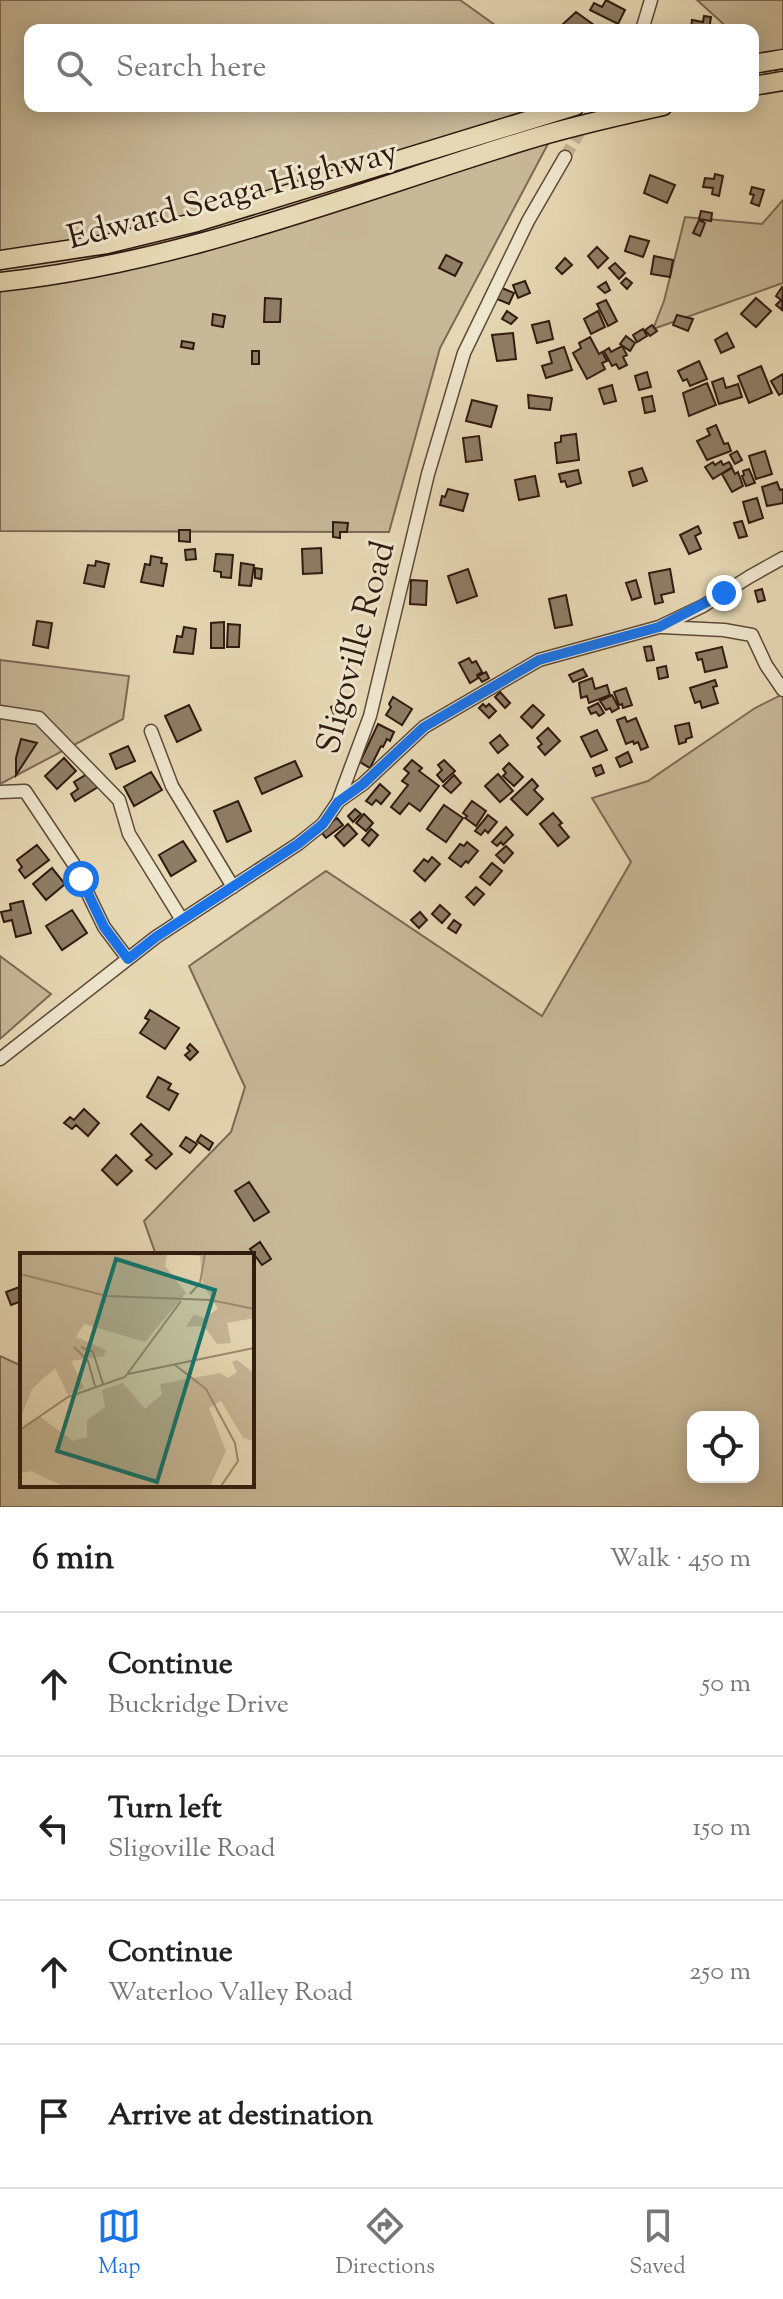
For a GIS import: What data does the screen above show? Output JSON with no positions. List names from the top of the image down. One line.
{"streets":{"highway":["Edward Seaga Highway"],"street":["Sligoville Road"]},"page":{"search":"Search here","heading":["6 min","Walk · 450 m"],"list":[["Continue","Buckridge Drive","50 m"],["Turn left","Sligoville Road","150 m"],["Continue","Waterloo Valley Road","250 m"],"Arrive at destination"],"nav":["Map","Directions","Saved"]}}
